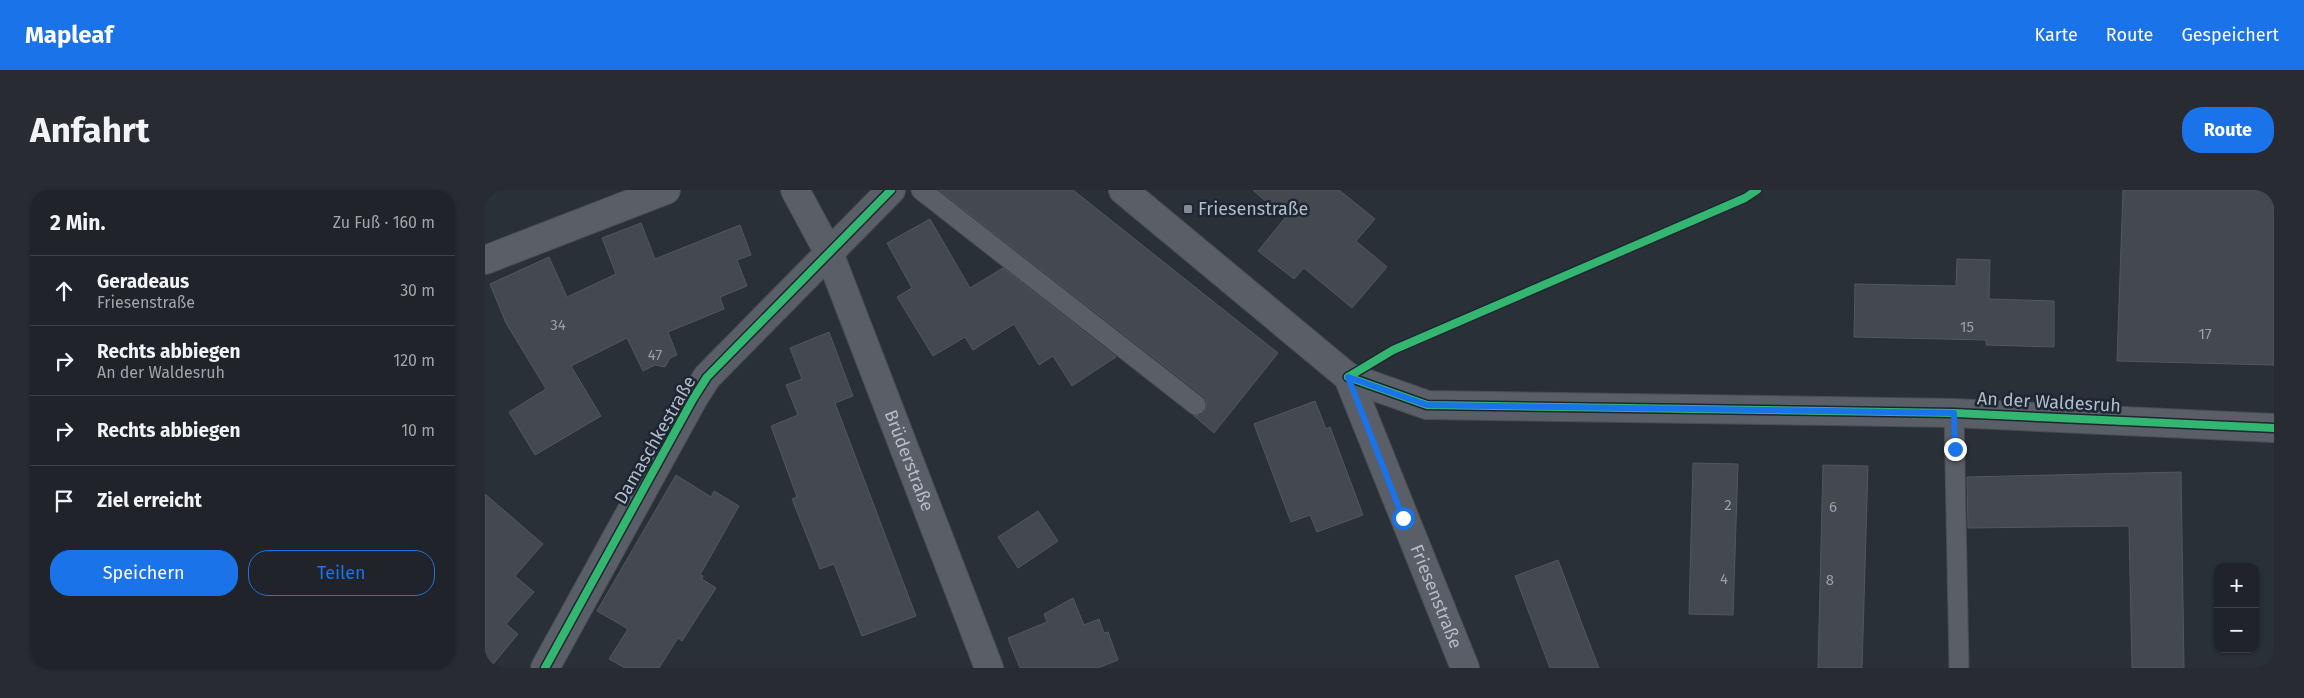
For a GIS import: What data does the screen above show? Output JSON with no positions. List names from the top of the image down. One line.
{"streets":{"street":["An der Waldesruh","Damaschkestraße","Brüderstraße","Friesenstraße"]},"crossings":[["An der Waldesruh","Friesenstraße"],["Damaschkestraße","Brüderstraße"]],"places":{"transit":["Friesenstraße"]},"house_numbers":["34","15","17","47","2","6","4","8"],"page":{"header":"Mapleaf","nav":["Karte","Route","Gespeichert"],"buttons":["Route",["Speichern","Teilen"]],"title":"Anfahrt","heading":["2 Min.","Zu Fuß · 160 m"],"list":[["Geradeaus","Friesenstraße","30 m"],["Rechts abbiegen","An der Waldesruh","120 m"],["Rechts abbiegen","10 m"],"Ziel erreicht"],"map_buttons":["+","−"]}}
